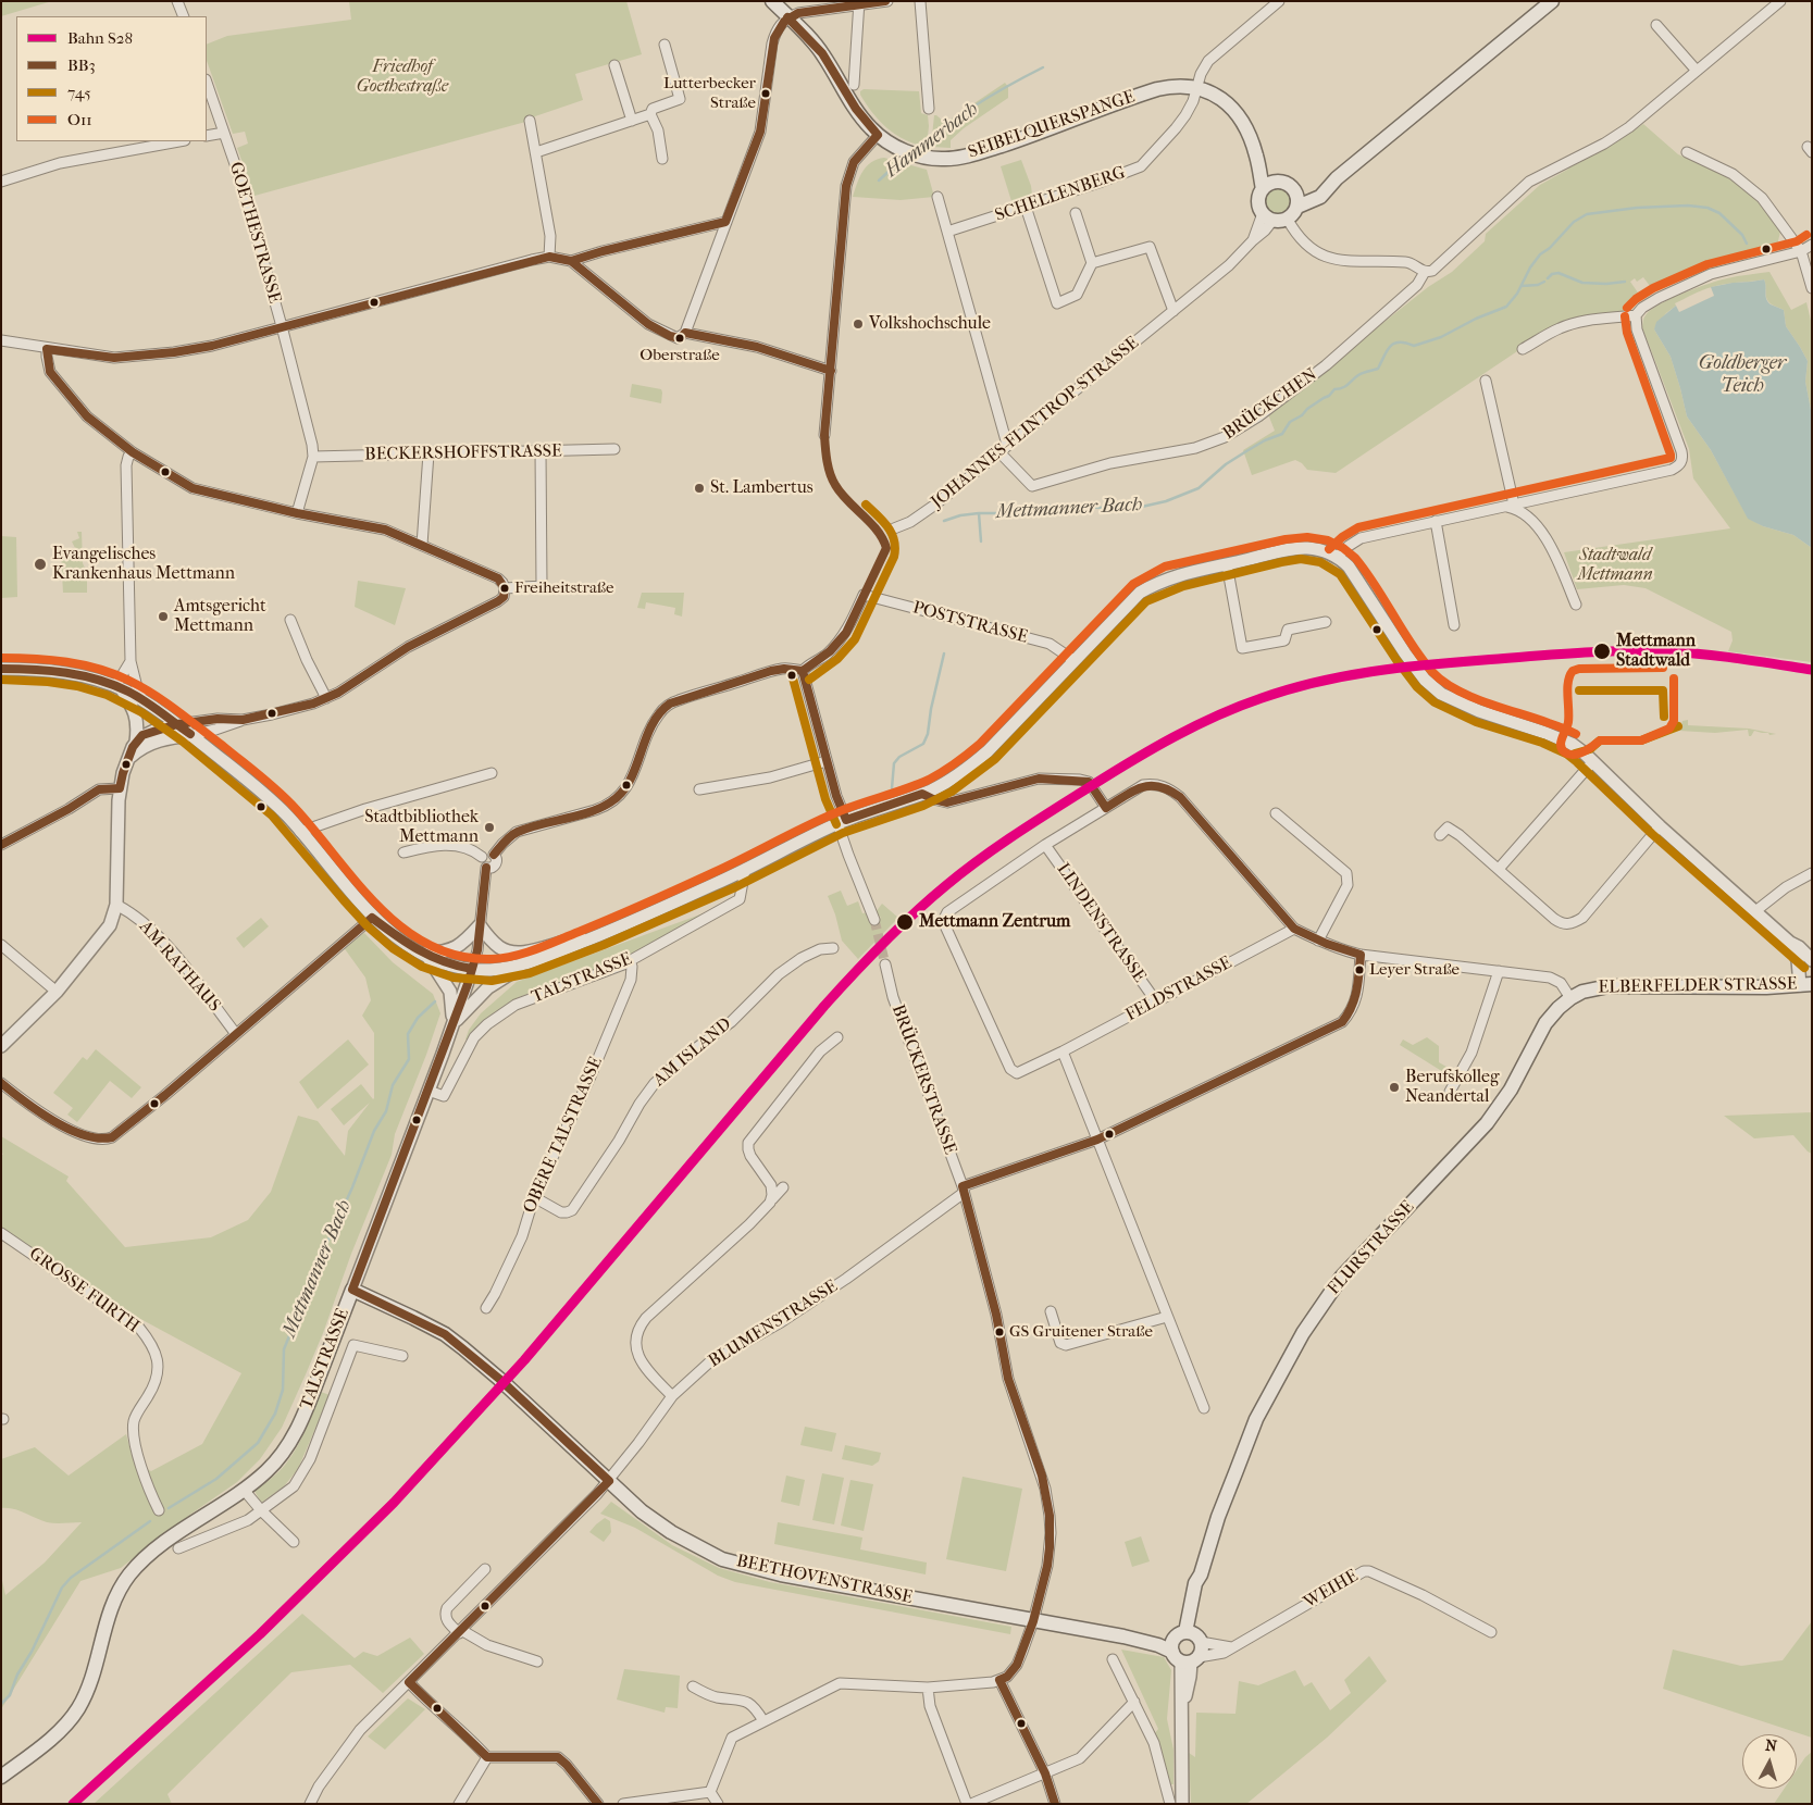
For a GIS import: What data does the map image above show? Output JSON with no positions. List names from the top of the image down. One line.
{"streets":{"main road":["SEIBELQUERSPANGE","JOHANNES-FLINTROP-STRASSE","TALSTRASSE","ELBERFELDER STRASSE","FLURSTRASSE","BEETHOVENSTRASSE"],"street":["SCHELLENBERG","GOETHESTRASSE","BRÜCKCHEN","BECKERSHOFFSTRASSE","POSTSTRASSE","LINDENSTRASSE","AM RATHAUS","FELDSTRASSE","AM ISLAND","BRÜCKERSTRASSE","OBERE TALSTRASSE","GROSSE FURTH","BLUMENSTRASSE","WEIHE"]},"crossings":[["SEIBELQUERSPANGE","SCHELLENBERG"],["GOETHESTRASSE","BECKERSHOFFSTRASSE"],["BRÜCKCHEN","JOHANNES-FLINTROP-STRASSE"],["LINDENSTRASSE","FELDSTRASSE"],["TALSTRASSE","OBERE TALSTRASSE"],["TALSTRASSE","BEETHOVENSTRASSE"],["ELBERFELDER STRASSE","FLURSTRASSE"],["AM ISLAND","OBERE TALSTRASSE"],["BRÜCKERSTRASSE","BLUMENSTRASSE"],["BRÜCKERSTRASSE","BEETHOVENSTRASSE"],["FLURSTRASSE","BEETHOVENSTRASSE"],["BLUMENSTRASSE","BEETHOVENSTRASSE"],["BEETHOVENSTRASSE","WEIHE"]],"water":["Hammerbach","Goldberger Teich","Mettmanner Bach"],"parks":["Friedhof Goethestraße","Stadtwald Mettmann"],"places":["Lutterbecker Straße","Volkshochschule","Oberstraße","St. Lambertus","Evangelisches Krankenhaus Mettmann","Freiheitstraße","Amtsgericht Mettmann","Mettmann Stadtwald","Stadtbibliothek Mettmann","Mettmann Zentrum","Leyer Straße","Berufskolleg Neandertal","GS Gruitener Straße"],"lines":["transit line BB3","transit line O11","transit line 745","rail line S28"],"legend":["Bahn S28","BB3","745","O11"],"north":"top"}
